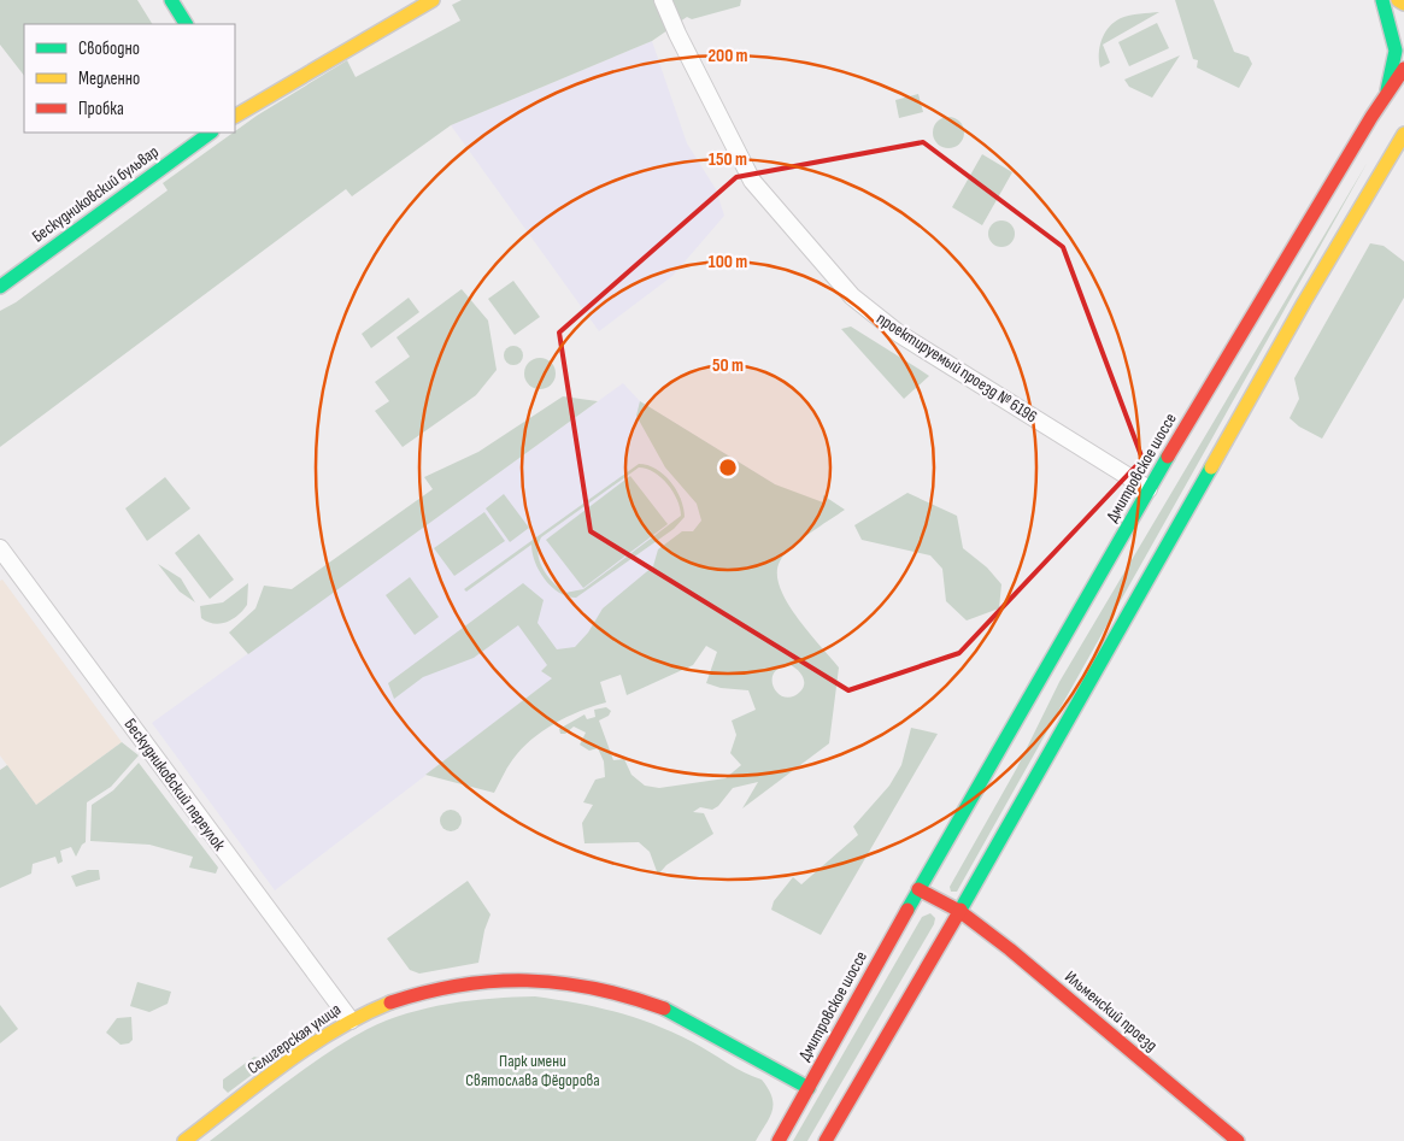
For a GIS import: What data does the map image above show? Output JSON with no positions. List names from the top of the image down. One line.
{"streets":{"main road":["Бескудниковский бульвар","Дмитровское шоссе","Ильменский проезд","Селигерская улица"],"street":["проектируемый проезд № 6196","Бескудниковский переулок"]},"crossings":[["проектируемый проезд № 6196","Дмитровское шоссе"],["Дмитровское шоссе","Селигерская улица"],["Бескудниковский переулок","Селигерская улица"]],"parks":["Парк имени Святослава Фёдорова"],"legend":["Свободно","Медленно","Пробка"],"rings":["200 m","150 m","100 m","50 m"]}
